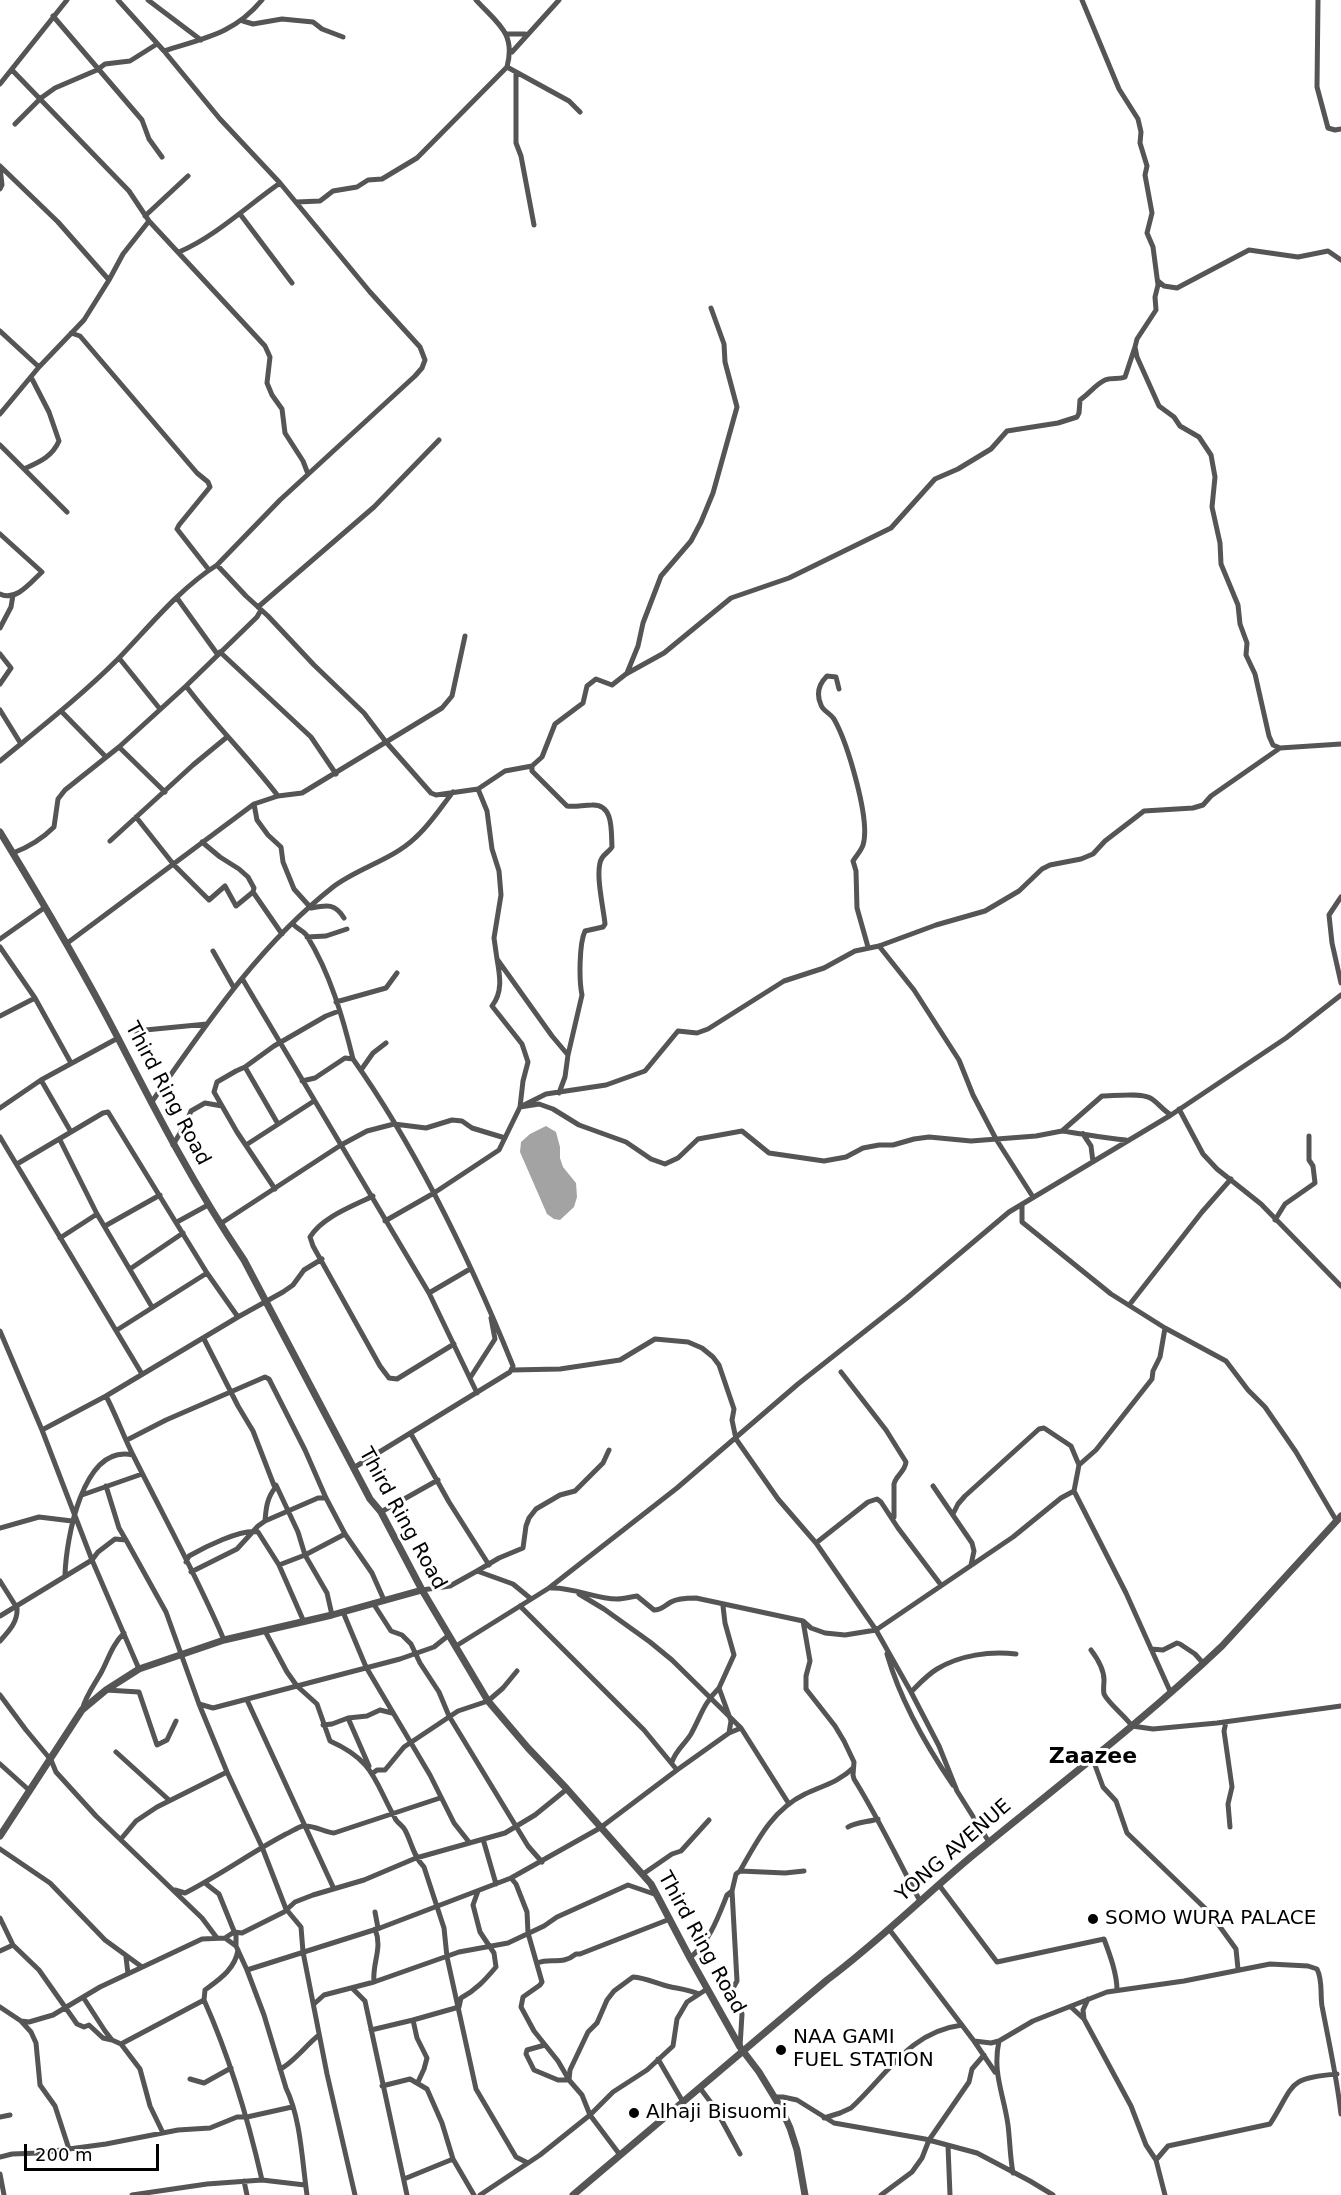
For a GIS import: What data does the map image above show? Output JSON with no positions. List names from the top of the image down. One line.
{"streets":{"street":["Third Ring Road","YONG AVENUE"]},"crossings":[["Third Ring Road","YONG AVENUE"]],"districts":["Zaazee"],"places":["SOMO WURA PALACE","NAA GAMI FUEL STATION","Alhaji Bisuomi"],"scale_bar":"200 m"}
